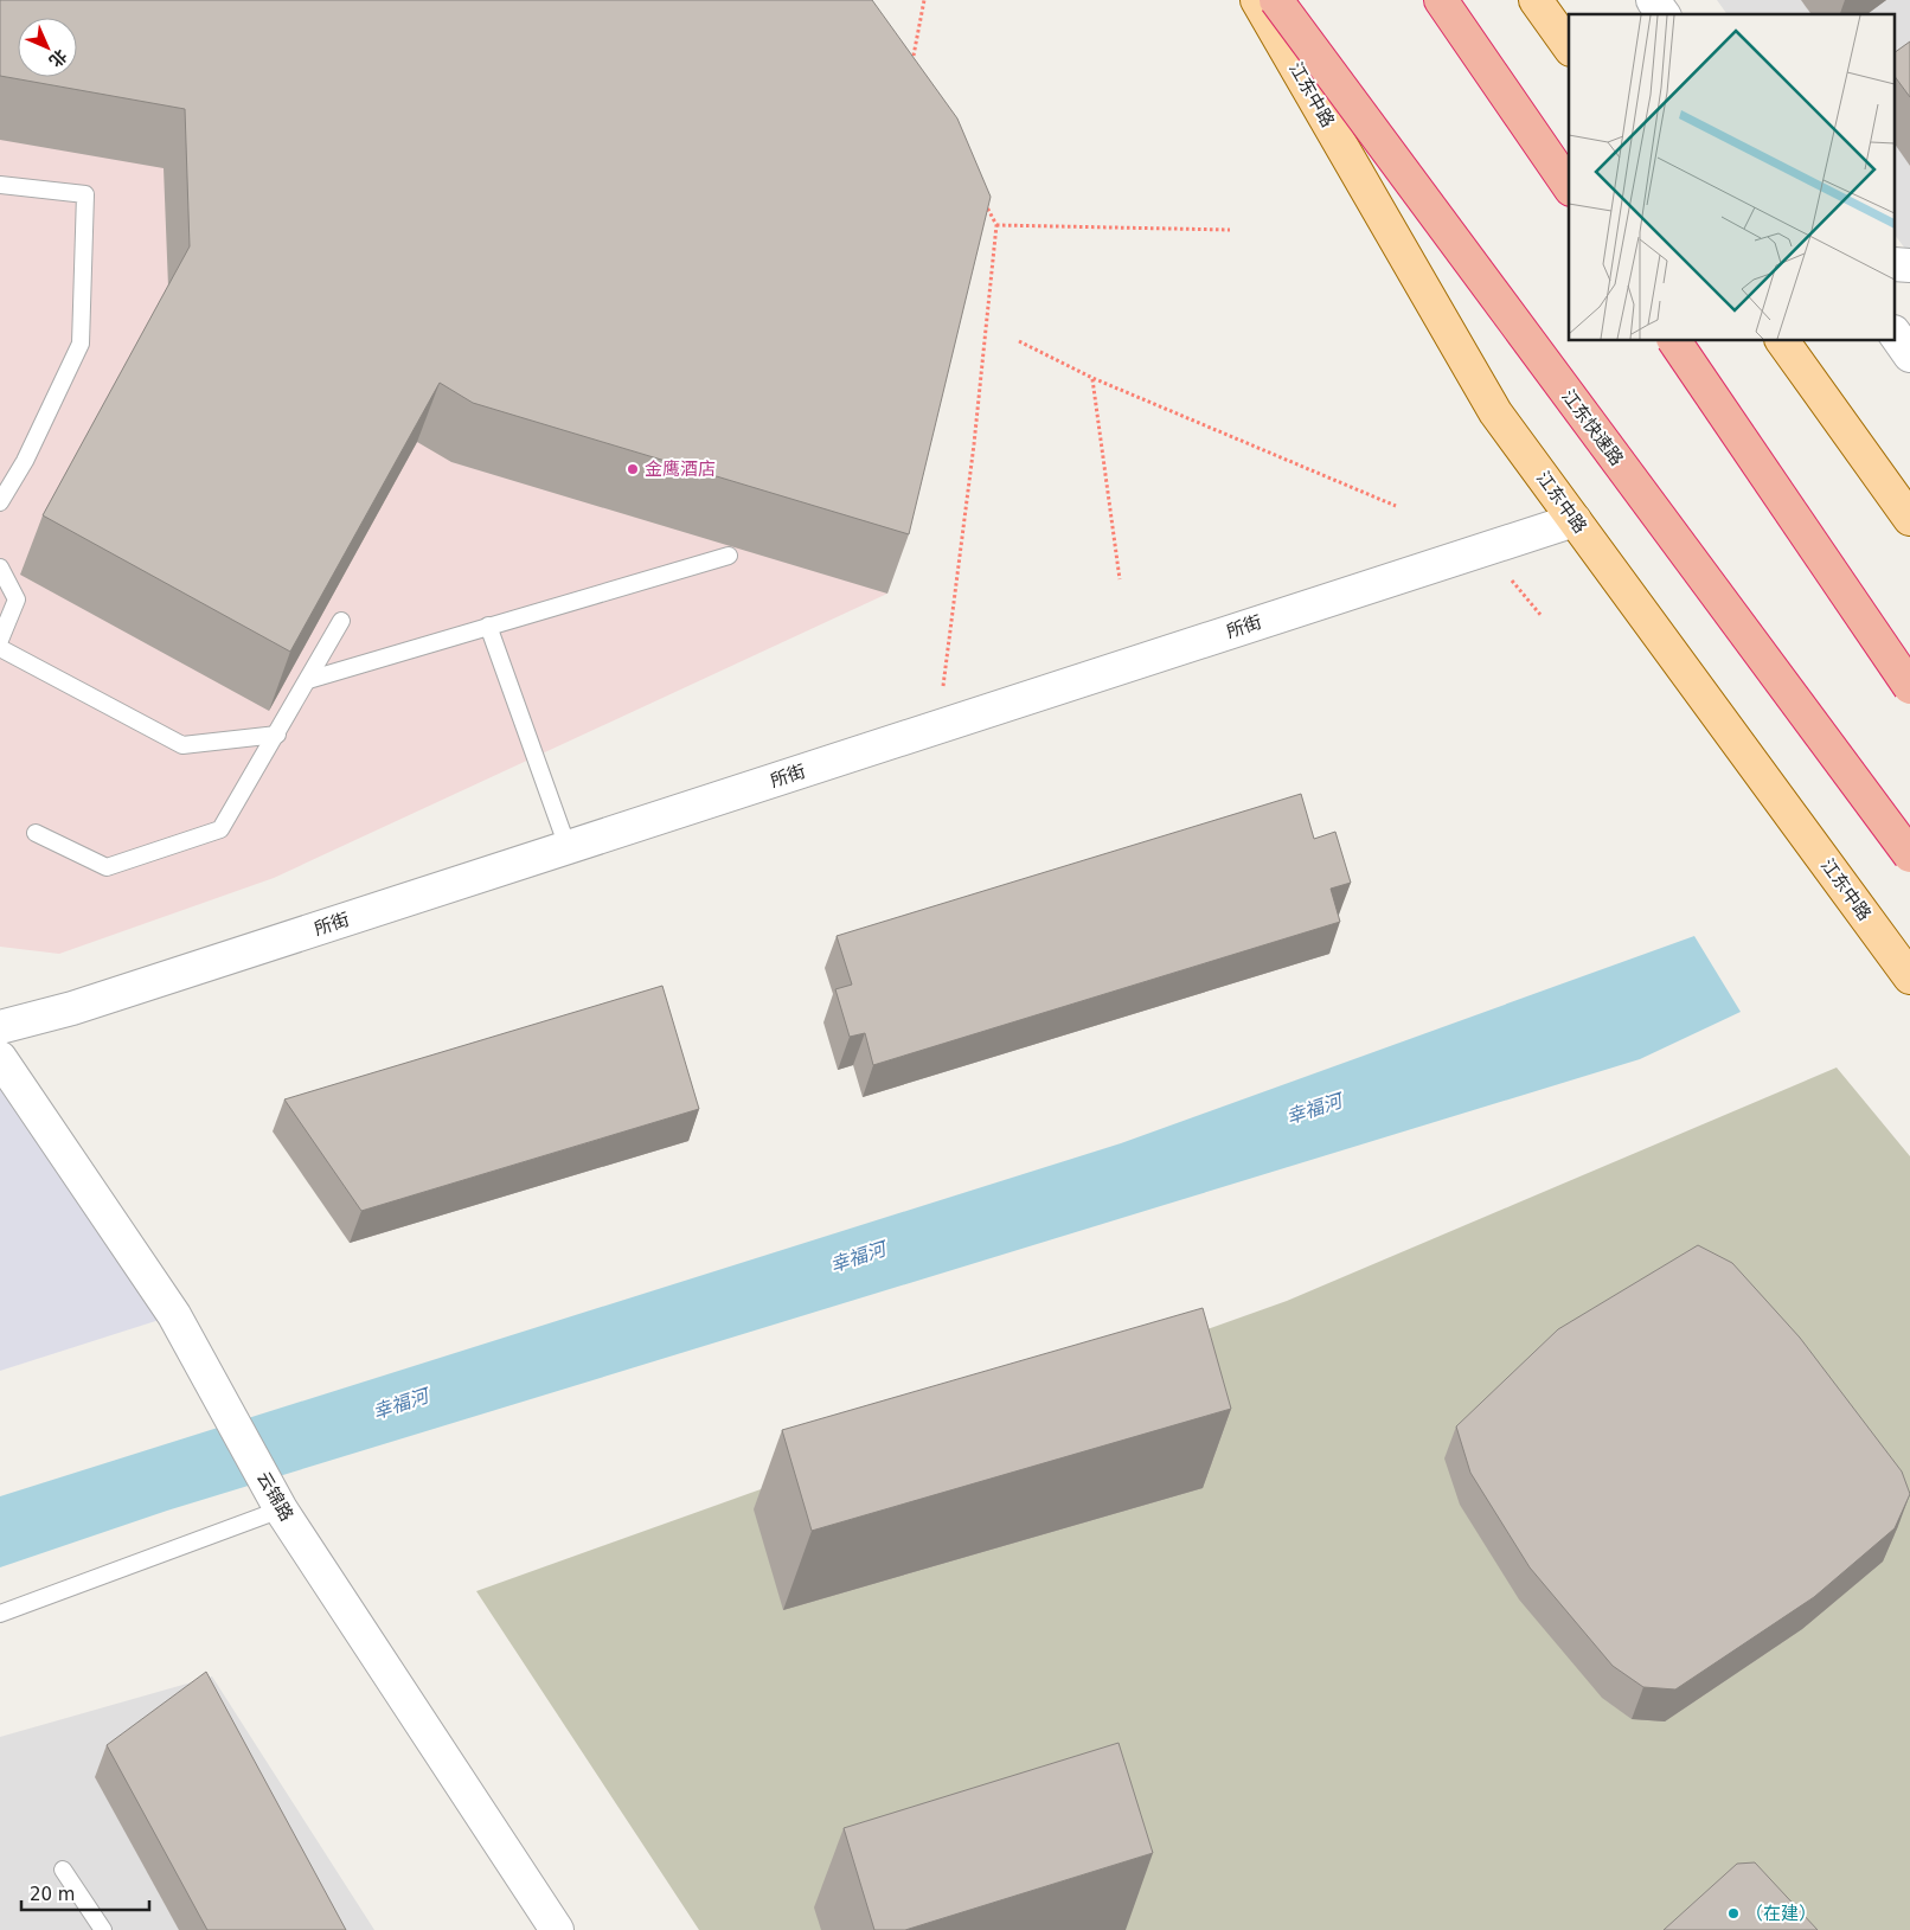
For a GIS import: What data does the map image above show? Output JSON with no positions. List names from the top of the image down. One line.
{"streets":{"highway":["江东快速路"],"main road":["江东中路"],"street":["所街","云锦路"]},"crossings":[["江东中路","所街"]],"water":["幸福河"],"places":["金鹰酒店","（在建）"],"scale_bar":"20 m","north":"bottom right"}
